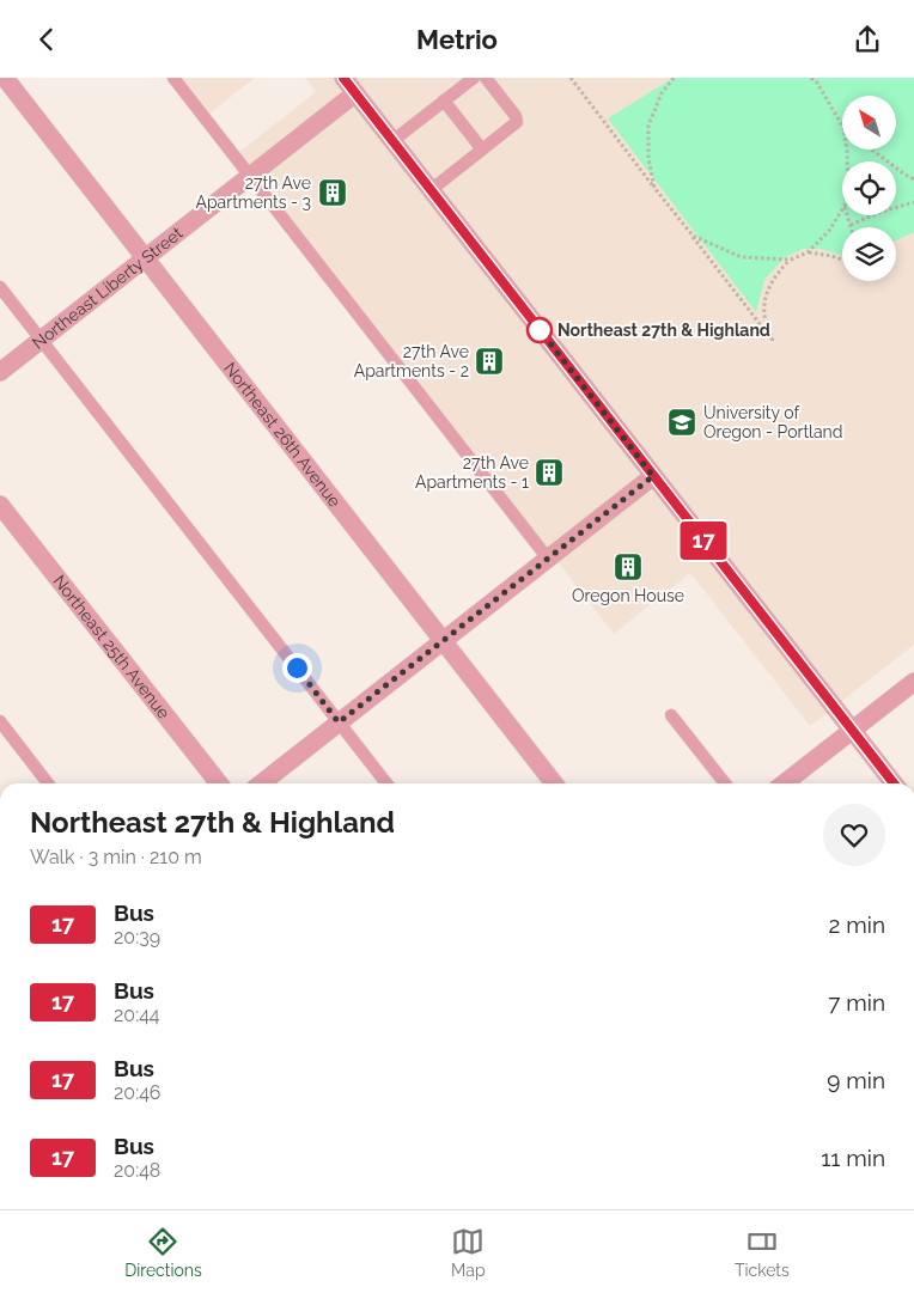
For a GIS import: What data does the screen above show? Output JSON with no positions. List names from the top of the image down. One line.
{"streets":{"street":["Northeast Liberty Street","Northeast 26th Avenue","Northeast 25th Avenue"]},"crossings":[["Northeast Liberty Street","Northeast 26th Avenue"]],"places":{"building":["27th Ave Apartments - 3","27th Ave Apartments - 2","27th Ave Apartments - 1","Oregon House"],"other":["Northeast 27th & Highland"],"school or university":["University of Oregon - Portland"]},"lines":["bus line 17"],"north":"top left","page":{"header":"Metrio","on_map":"17","heading":["Northeast 27th & Highland","Walk · 3 min · 210 m"],"list":[{"mark":"17","name":"Bus","note":"20:39","value":"2 min"},{"mark":"17","name":"Bus","note":"20:44","value":"7 min"},{"mark":"17","name":"Bus","note":"20:46","value":"9 min"},{"mark":"17","name":"Bus","note":"20:48","value":"11 min"}],"tabs":["Directions","Map","Tickets"]}}
